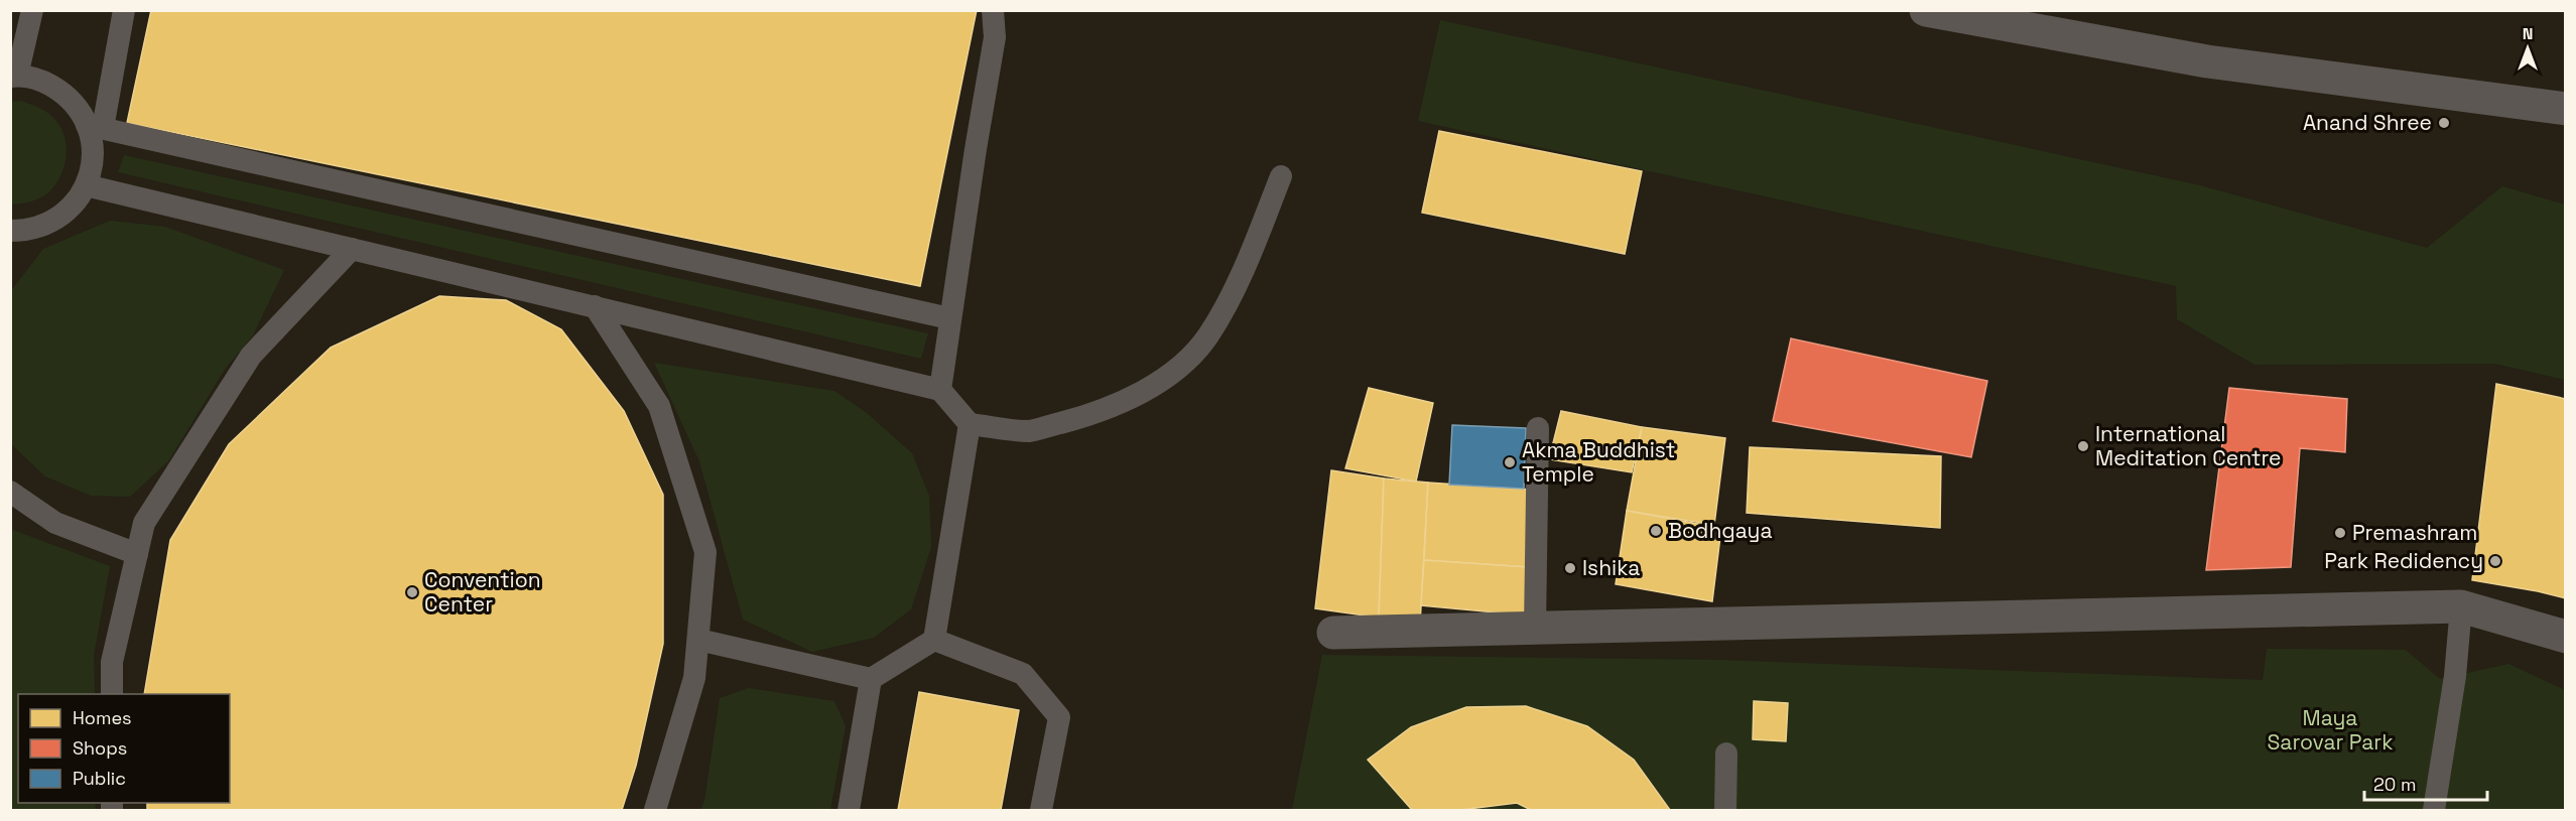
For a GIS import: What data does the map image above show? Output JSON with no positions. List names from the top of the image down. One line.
{"parks":["Maya Sarovar Park"],"places":["Anand Shree","International Meditation Centre","Akma Buddhist Temple","Bodhgaya","Premashram","Park Redidency","Ishika","Convention Center"],"legend":["Homes","Shops","Public"],"scale_bar":"20 m","north":"top"}
